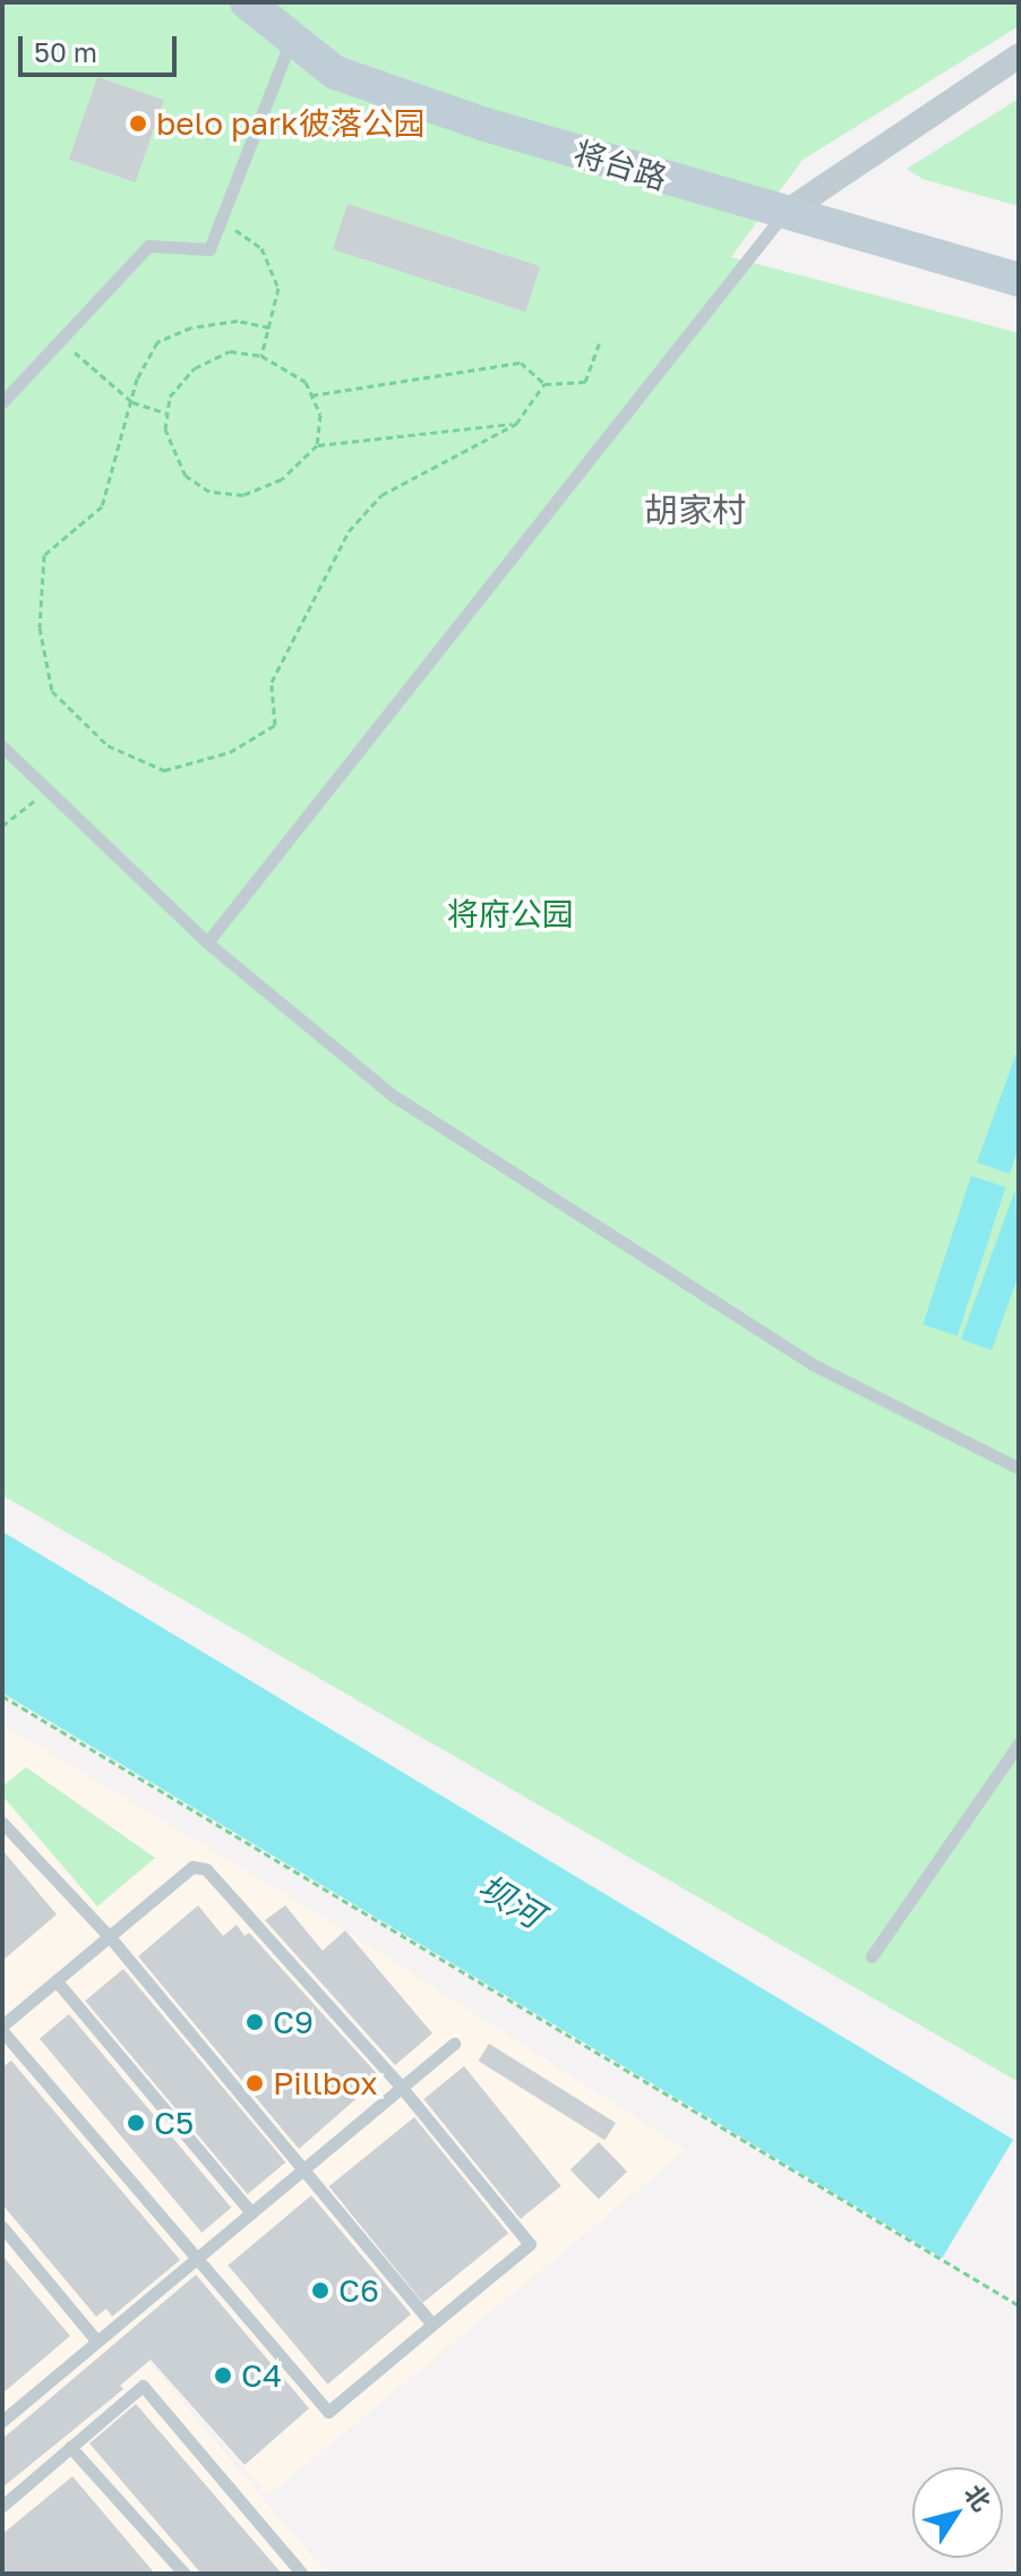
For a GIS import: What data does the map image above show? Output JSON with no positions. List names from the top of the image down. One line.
{"streets":{"main road":["将台路"]},"districts":["胡家村"],"water":["坝河"],"parks":["将府公园"],"places":["belo park彼落公园","C9","Pillbox","C5","C6","C4"],"scale_bar":"50 m","north":"top right"}
